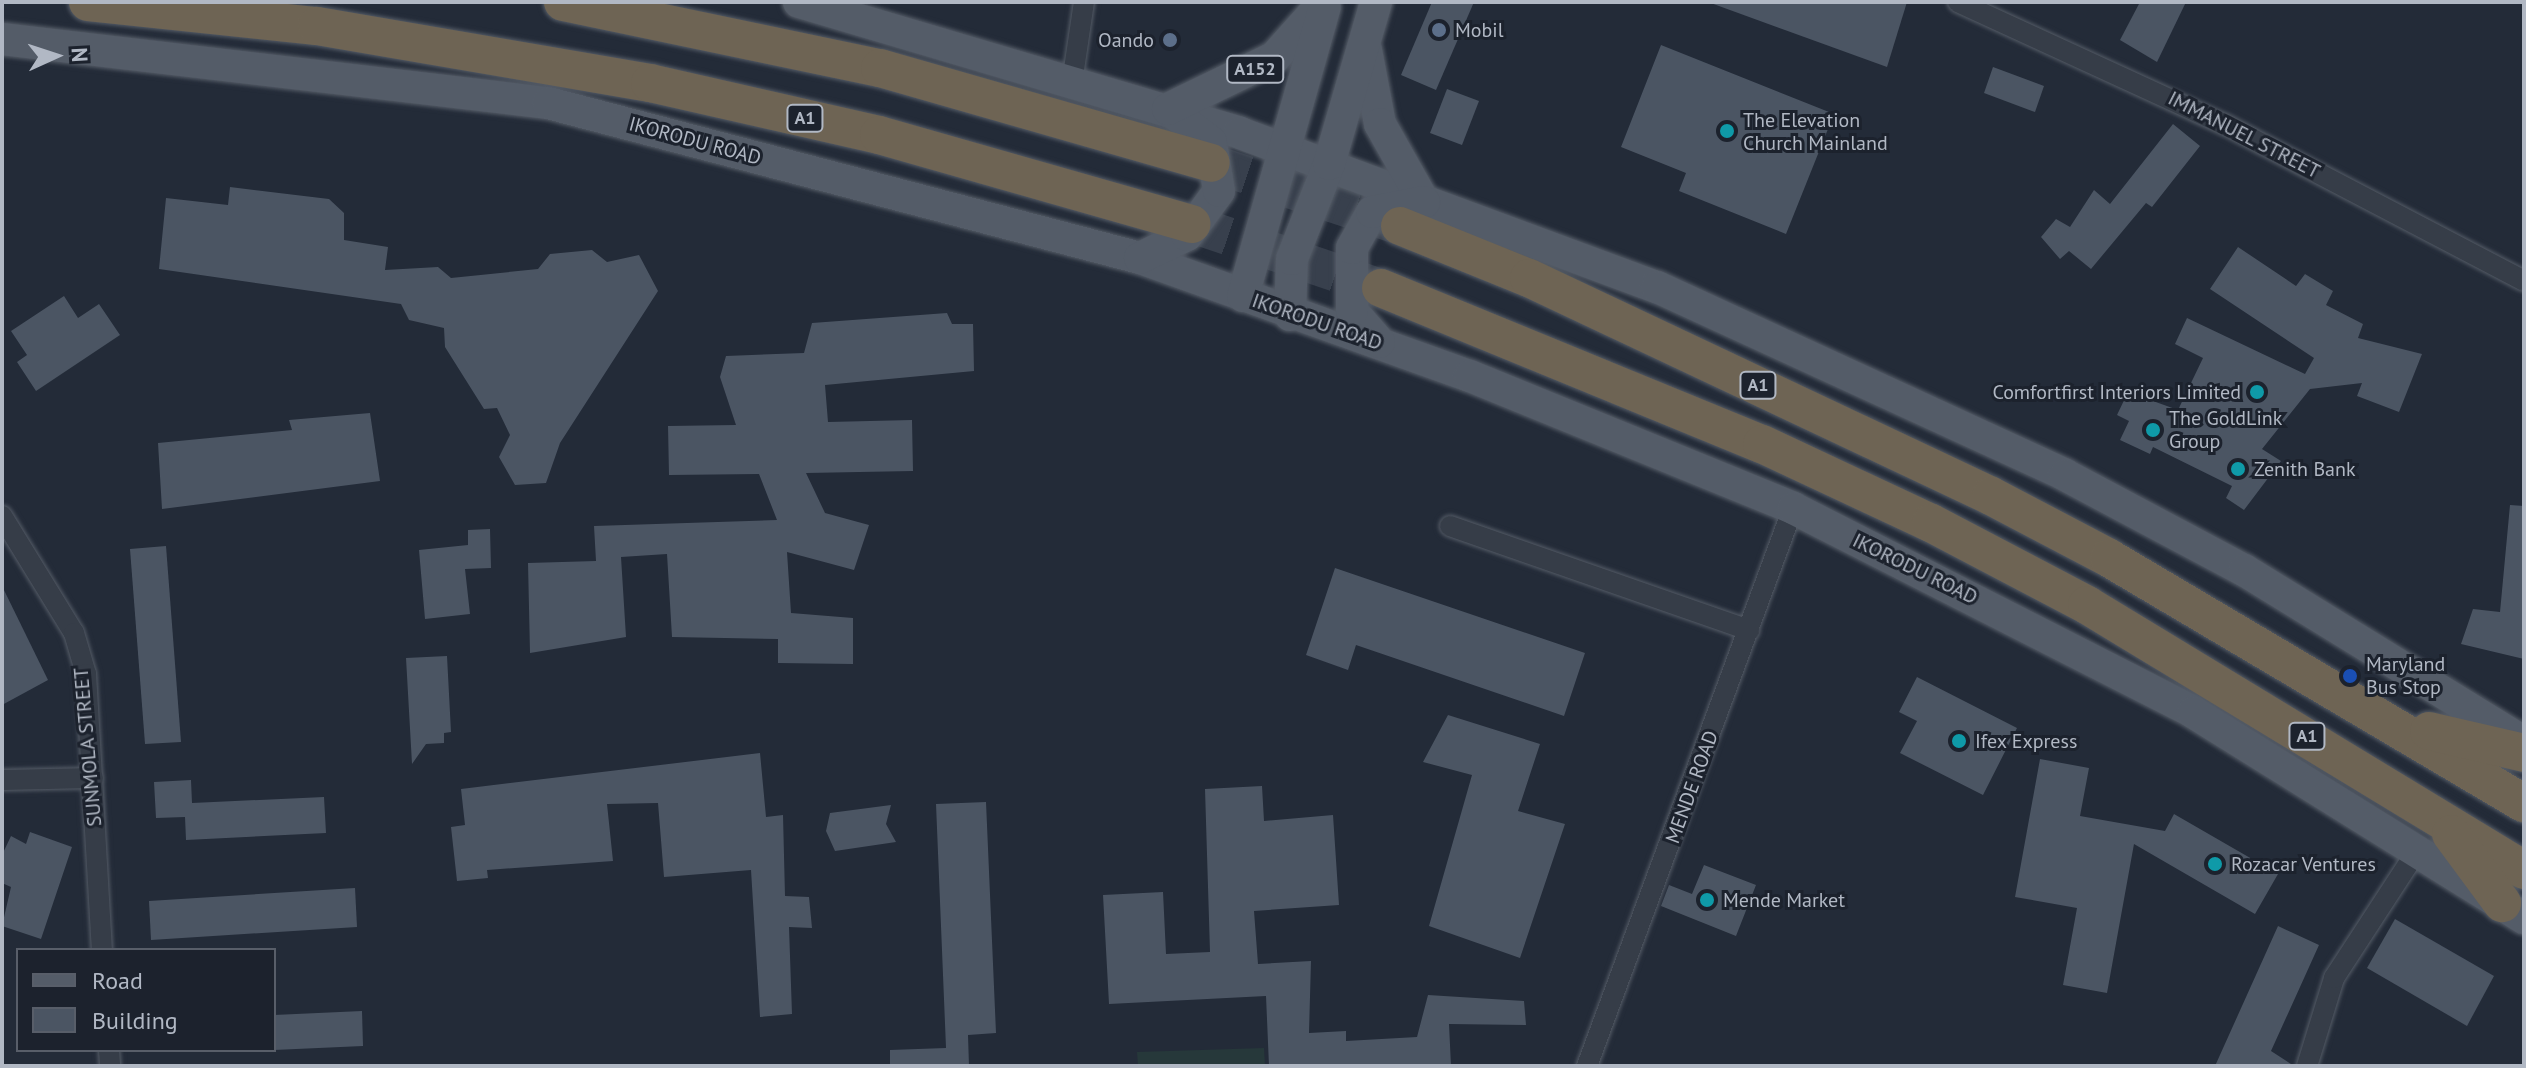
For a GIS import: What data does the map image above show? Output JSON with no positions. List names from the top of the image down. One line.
{"streets":{"highway":["A1"],"main road":["A152","IKORODU ROAD"],"street":["IMMANUEL STREET","SUNMOLA STREET","MENDE ROAD"]},"crossings":[["A152","IKORODU ROAD"],["IKORODU ROAD","MENDE ROAD"]],"places":["Mobil","Oando","The Elevation Church Mainland","Comfortfirst Interiors Limited","The GoldLink Group","Zenith Bank","Maryland Bus Stop","Ifex Express","Rozacar Ventures","Mende Market"],"legend":["Road","Building"],"north":"right"}
